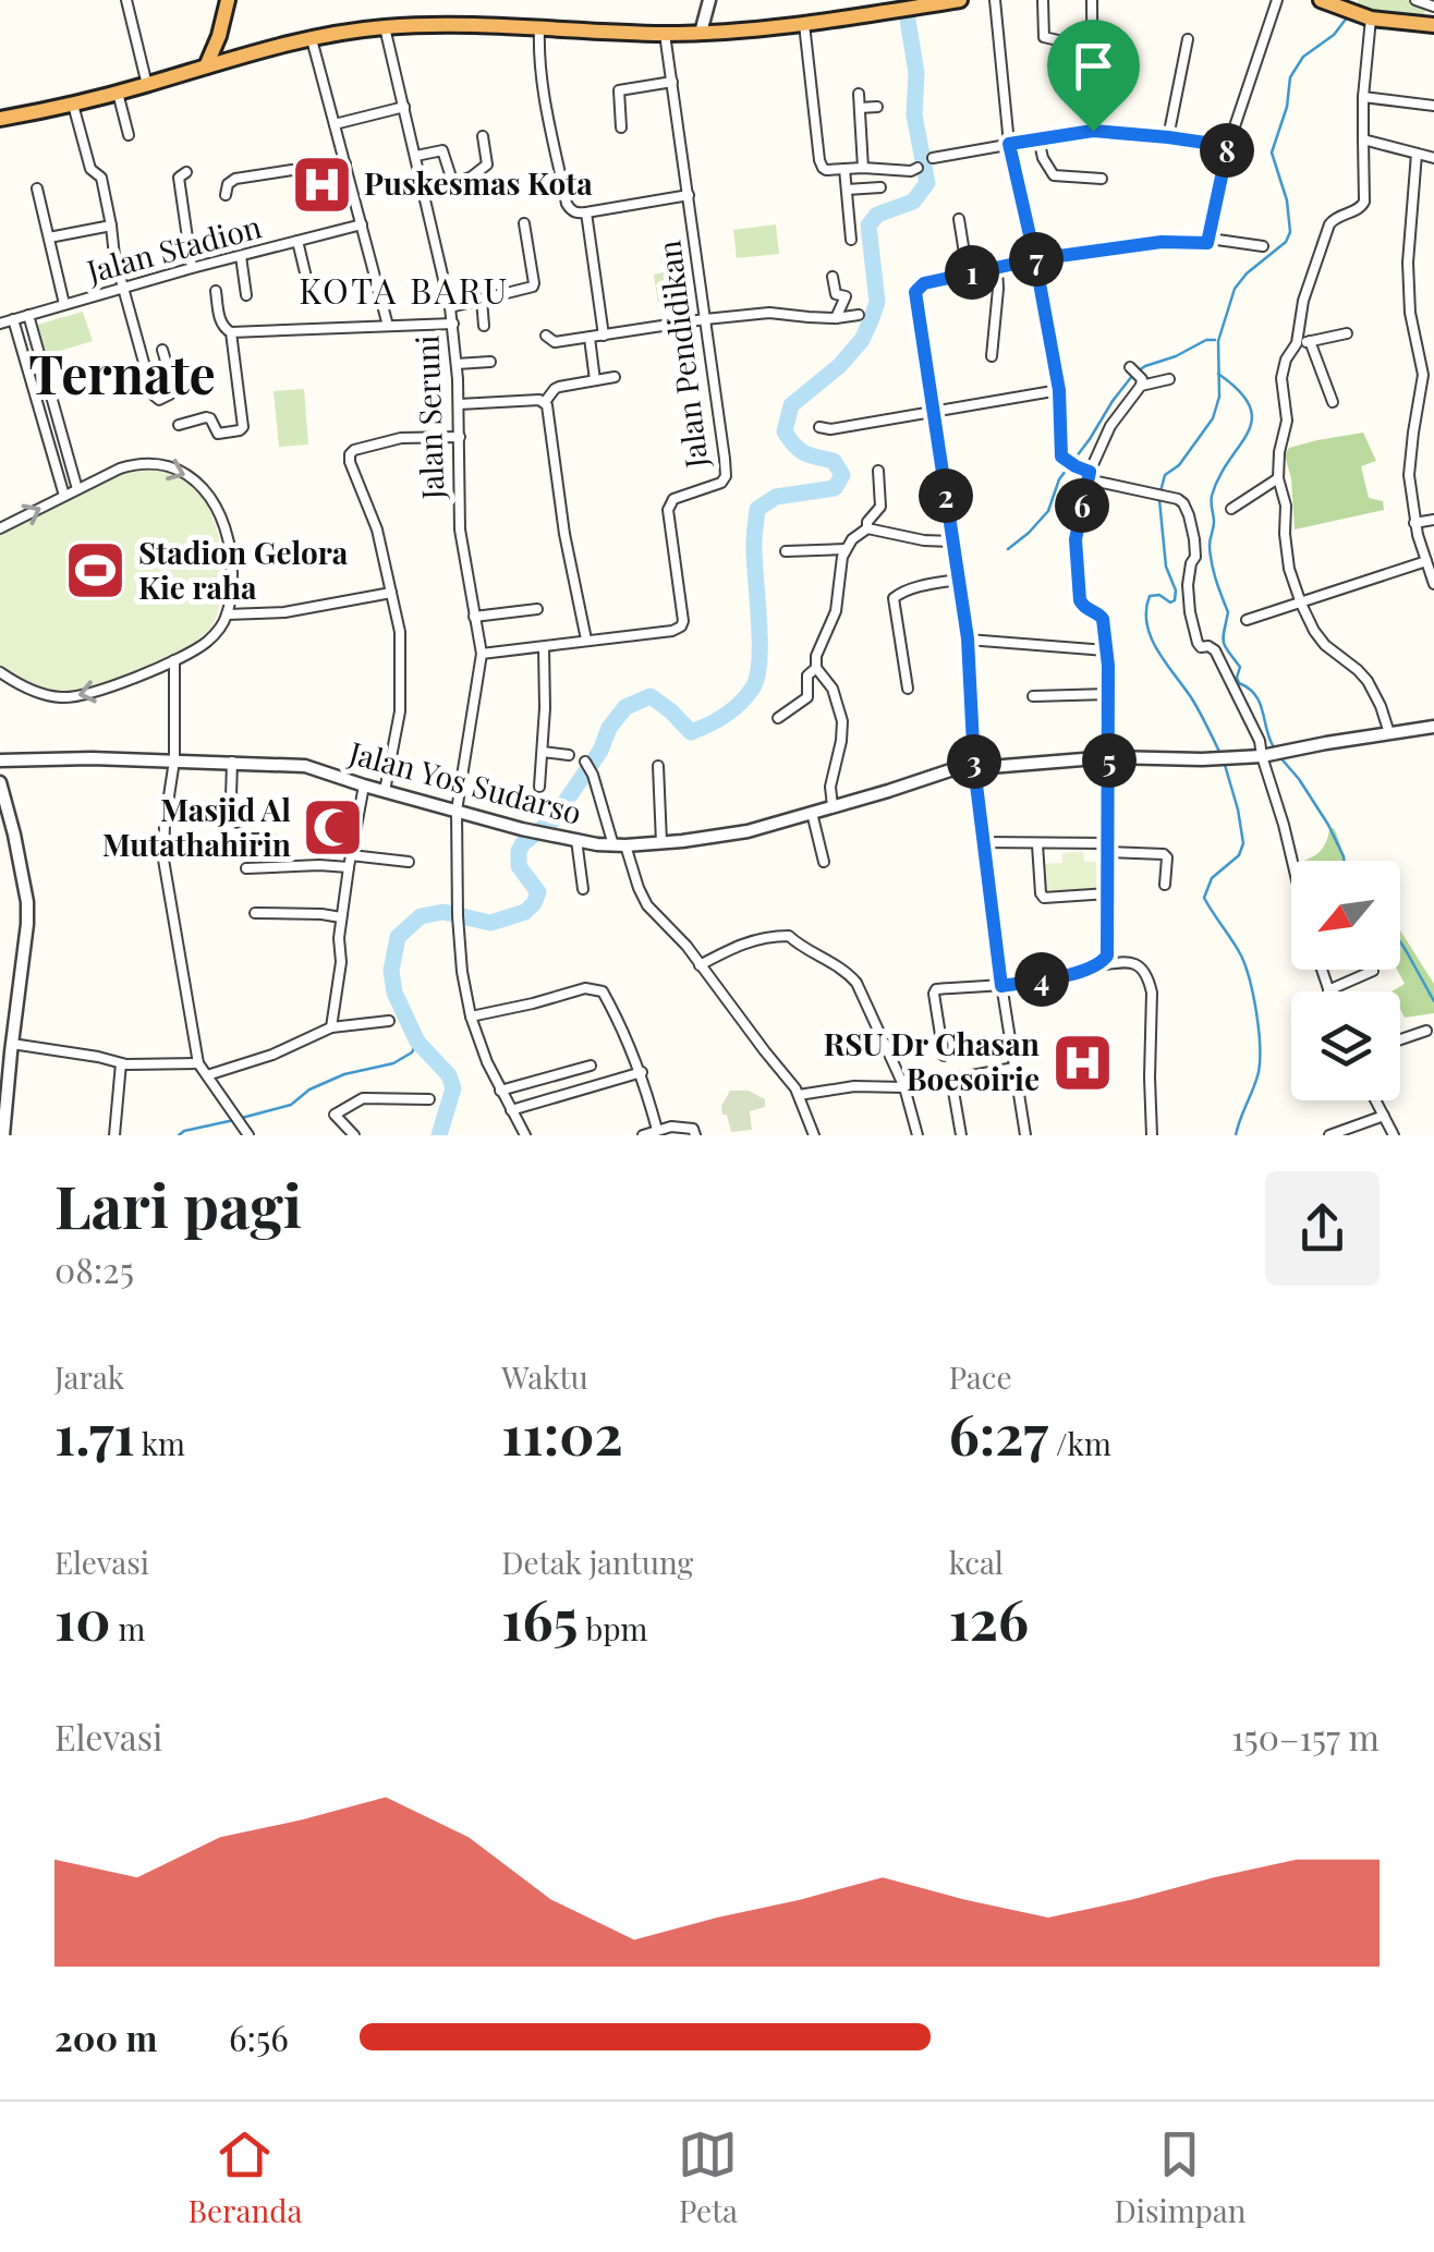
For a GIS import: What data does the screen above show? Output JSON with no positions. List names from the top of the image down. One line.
{"streets":{"street":["Jalan Stadion","Jalan Pendidikan","Jalan Seruni","Jalan Yos Sudarso"]},"crossings":[["Jalan Pendidikan","Jalan Seruni"],["Jalan Seruni","Jalan Yos Sudarso"]],"districts":["KOTA BARU","Ternate"],"places":{"hospital":["Puskesmas Kota","RSU Dr Chasan Boesoirie"],"sports":["Stadion Gelora Kie raha"],"mosque":["Masjid Al Mutathahirin"]},"north":"bottom left","page":{"pins":["8","7","1","2","6","5","3","4"],"heading":["Lari pagi","08:25"],"stats":[["Jarak","1.71 km"],["Waktu","11:02"],["Pace","6:27 /km"],["Elevasi","10 m"],["Detak jantung","165 bpm"],["kcal","126"]],"chart":["Elevasi","150–157 m"],"list":[{"name":"200 m","note":"6:56"}],"tabs":["Beranda","Peta","Disimpan"]}}
